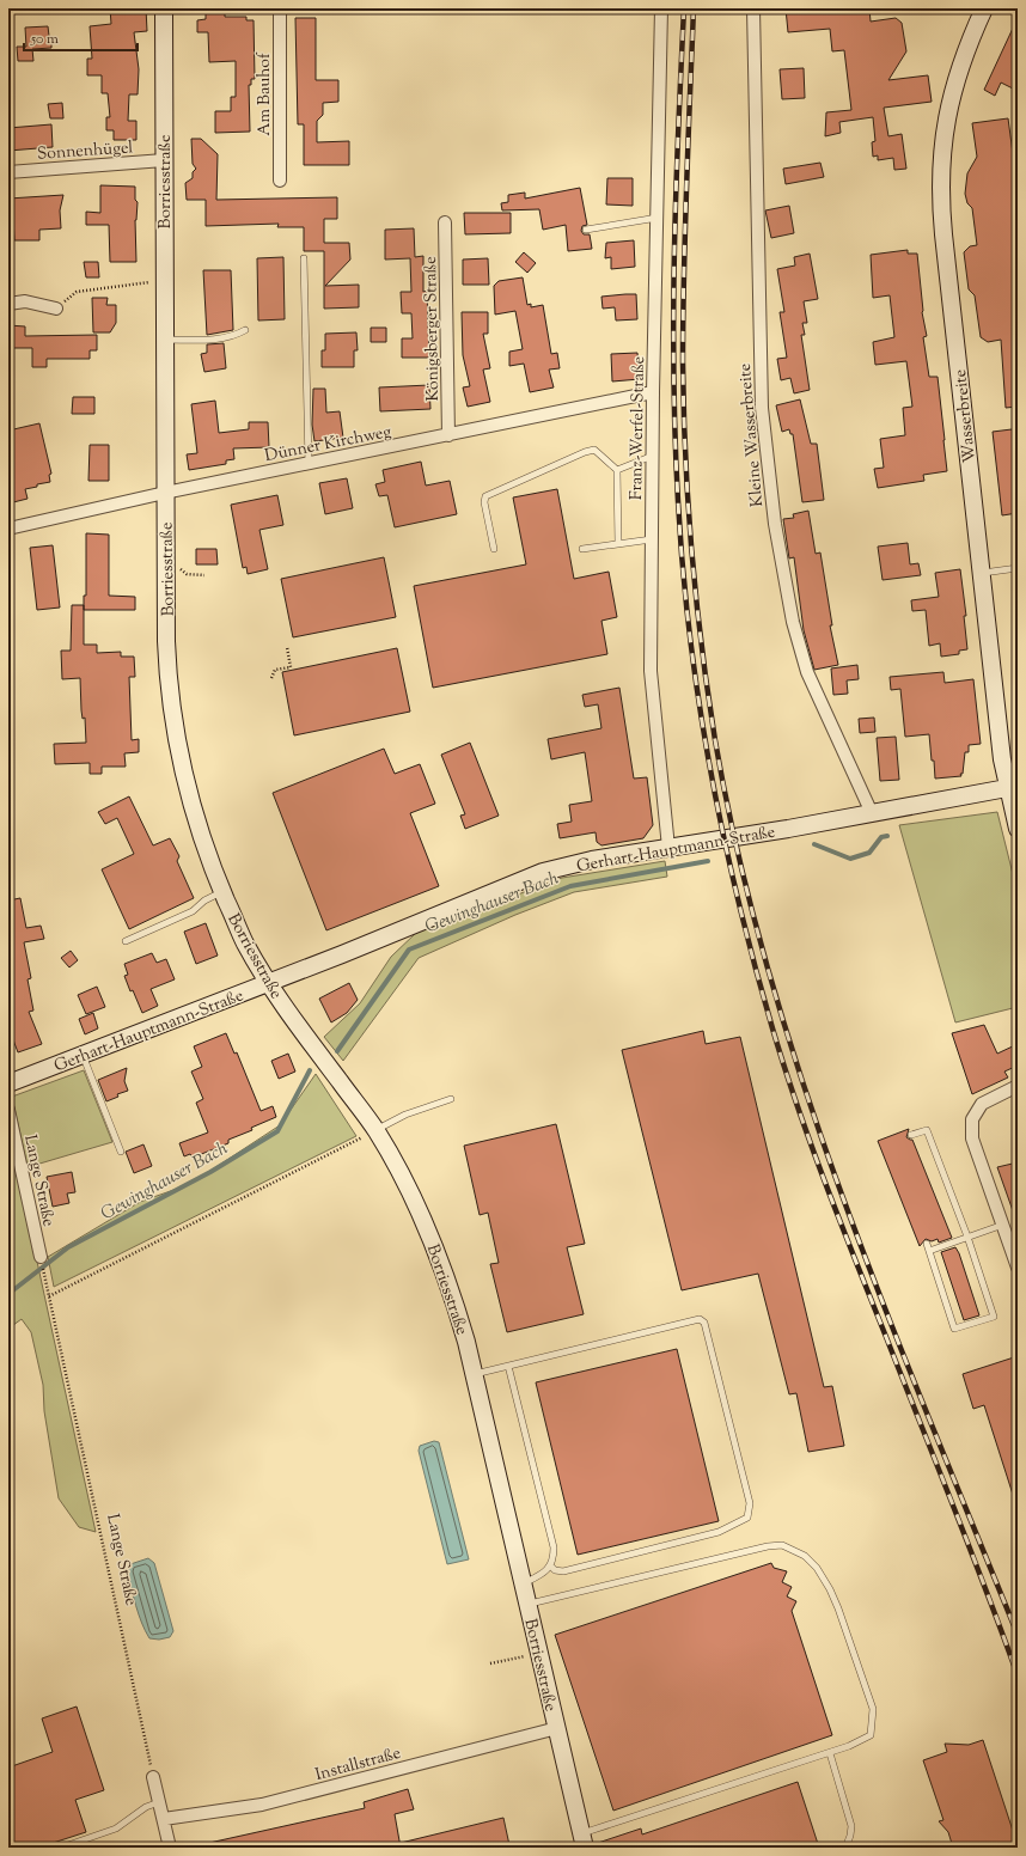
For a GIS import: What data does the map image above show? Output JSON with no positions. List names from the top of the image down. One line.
{"streets":{"main road":["Borriesstraße","Wasserbreite","Gerhart-Hauptmann-Straße"],"street":["Am Bauhof","Sonnenhügel","Königsberger Straße","Franz-Werfel-Straße","Kleine Wasserbreite","Dünner Kirchweg","Lange Straße","Installstraße"]},"crossings":[["Sonnenhügel","Borriesstraße"],["Borriesstraße","Dünner Kirchweg"],["Borriesstraße","Gerhart-Hauptmann-Straße"],["Borriesstraße","Installstraße"],["Königsberger Straße","Dünner Kirchweg"],["Wasserbreite","Gerhart-Hauptmann-Straße"],["Franz-Werfel-Straße","Dünner Kirchweg"],["Franz-Werfel-Straße","Gerhart-Hauptmann-Straße"],["Kleine Wasserbreite","Gerhart-Hauptmann-Straße"]],"water":["Gewinghauser Bach"],"scale_bar":"50 m"}
